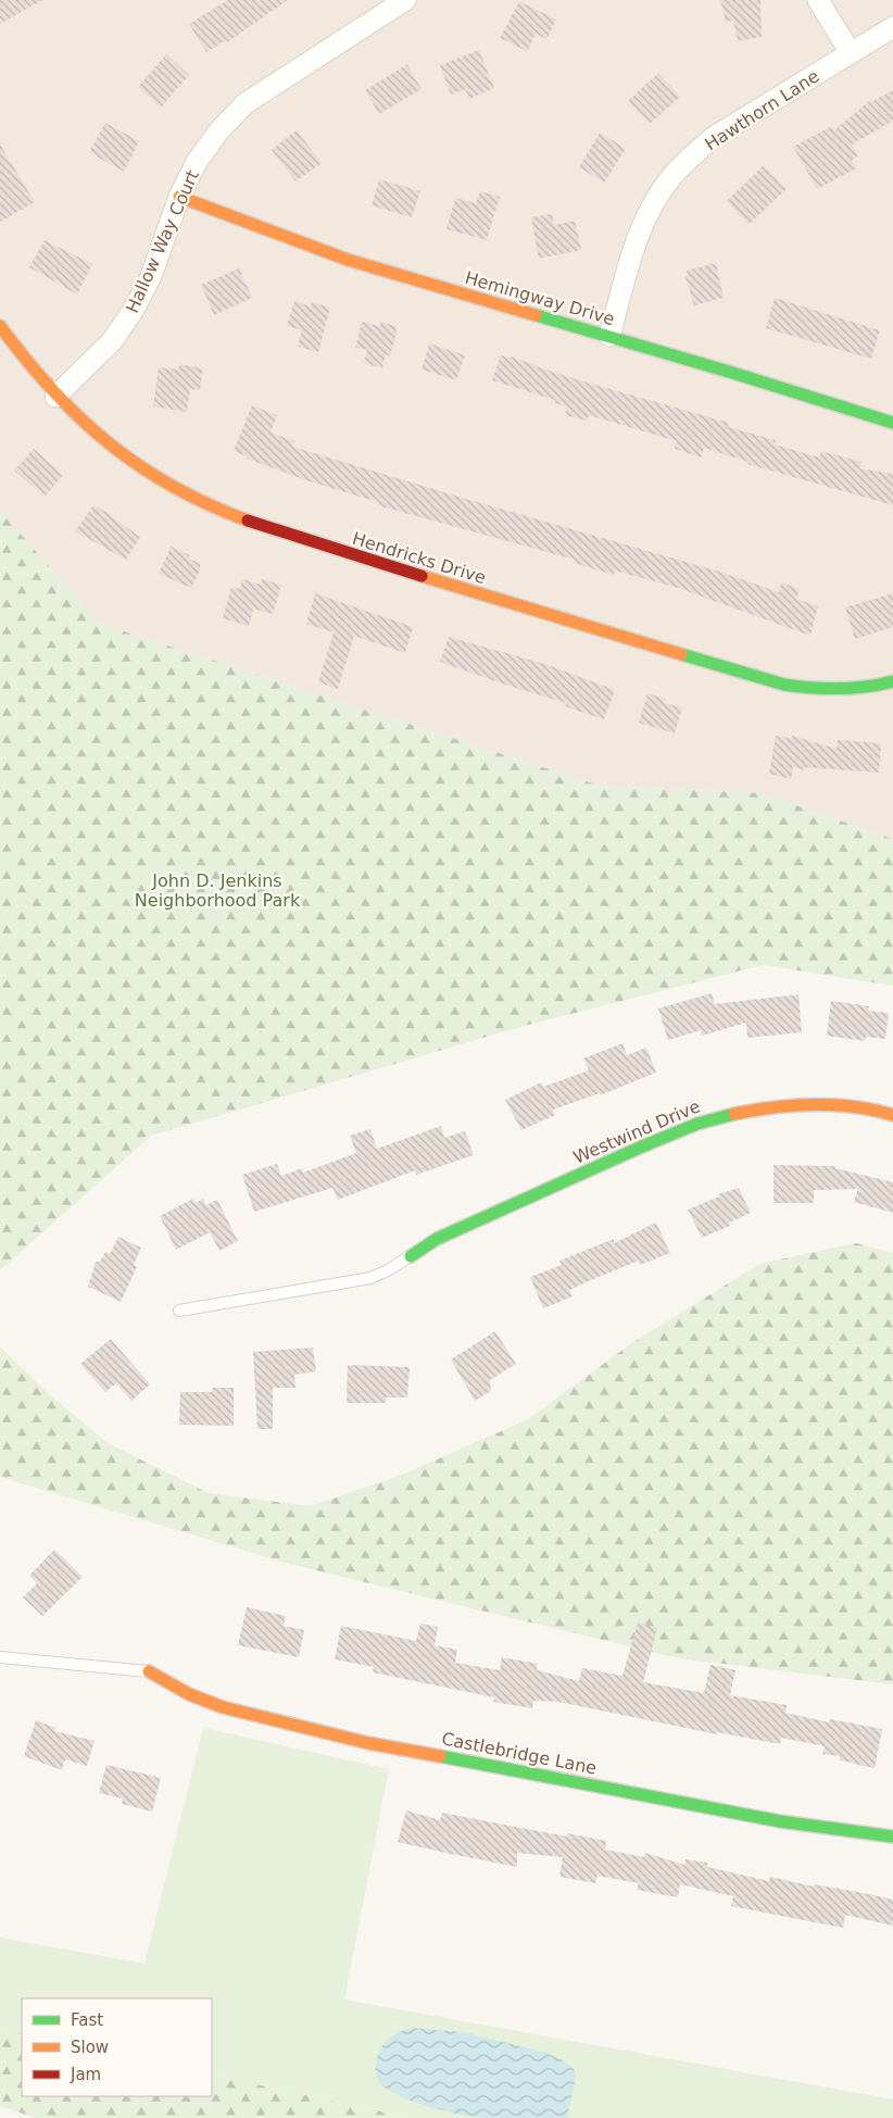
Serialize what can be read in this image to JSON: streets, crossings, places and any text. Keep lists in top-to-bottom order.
{
  "streets": {
    "street": [
      "Hawthorn Lane",
      "Hallow Way Court",
      "Hemingway Drive",
      "Hendricks Drive",
      "Westwind Drive",
      "Castlebridge Lane"
    ]
  },
  "crossings": [
    ["Hawthorn Lane", "Hemingway Drive"],
    ["Hallow Way Court", "Hemingway Drive"],
    ["Hallow Way Court", "Hendricks Drive"]
  ],
  "parks": ["John D. Jenkins Neighborhood Park"],
  "legend": ["Fast", "Slow", "Jam"]
}
